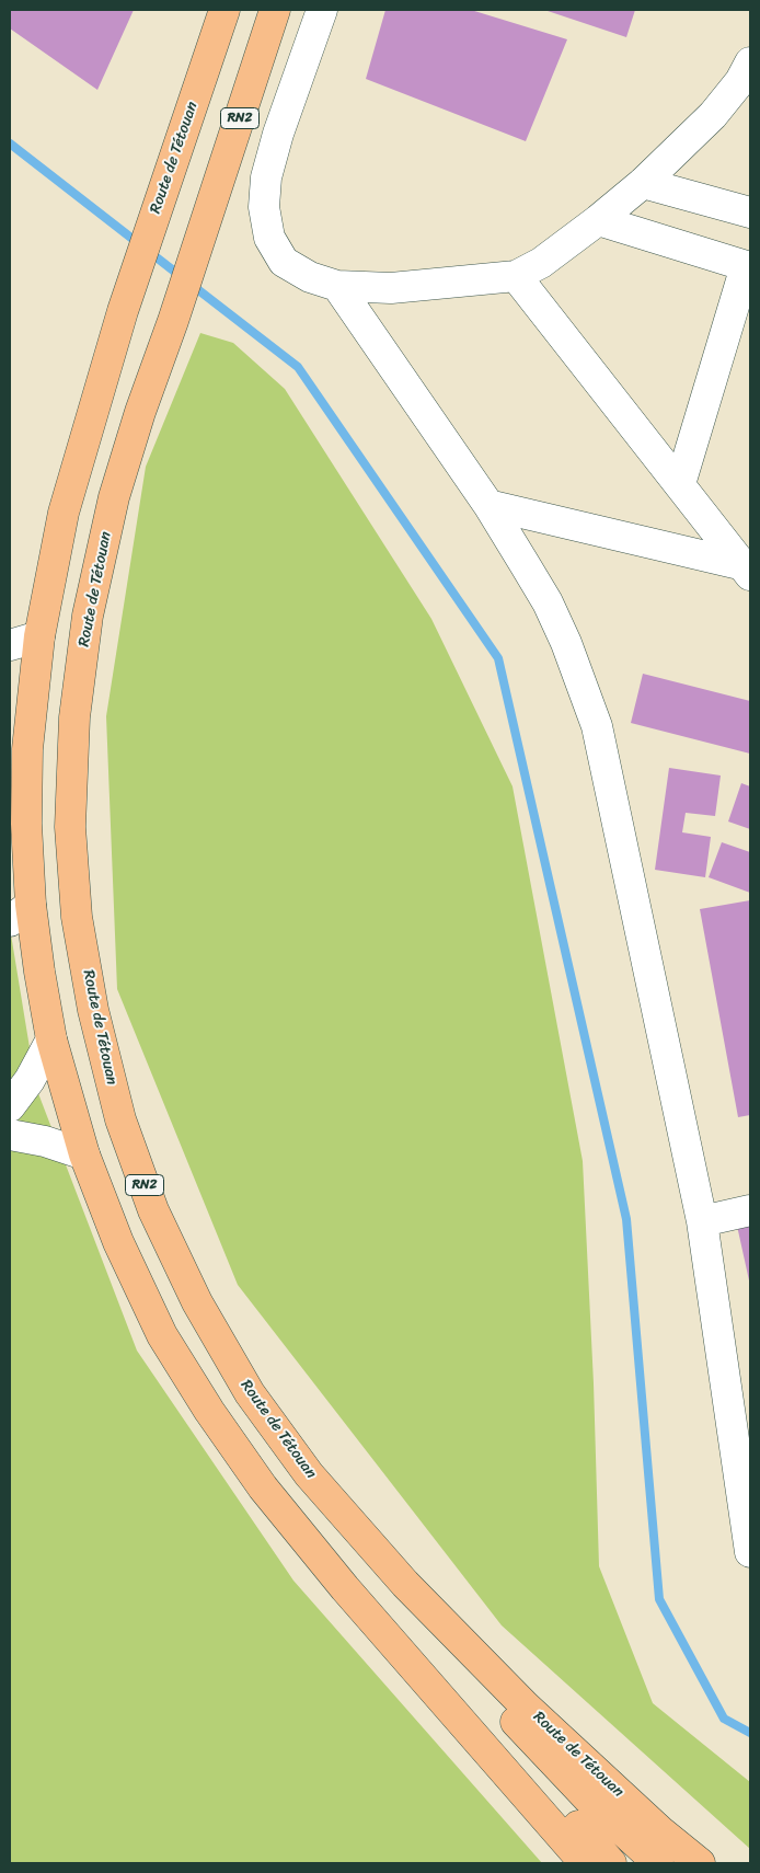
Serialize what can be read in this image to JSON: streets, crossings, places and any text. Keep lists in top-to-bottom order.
{
  "streets": {
    "highway": ["RN2", "Route de Tétouan"]
  }
}
